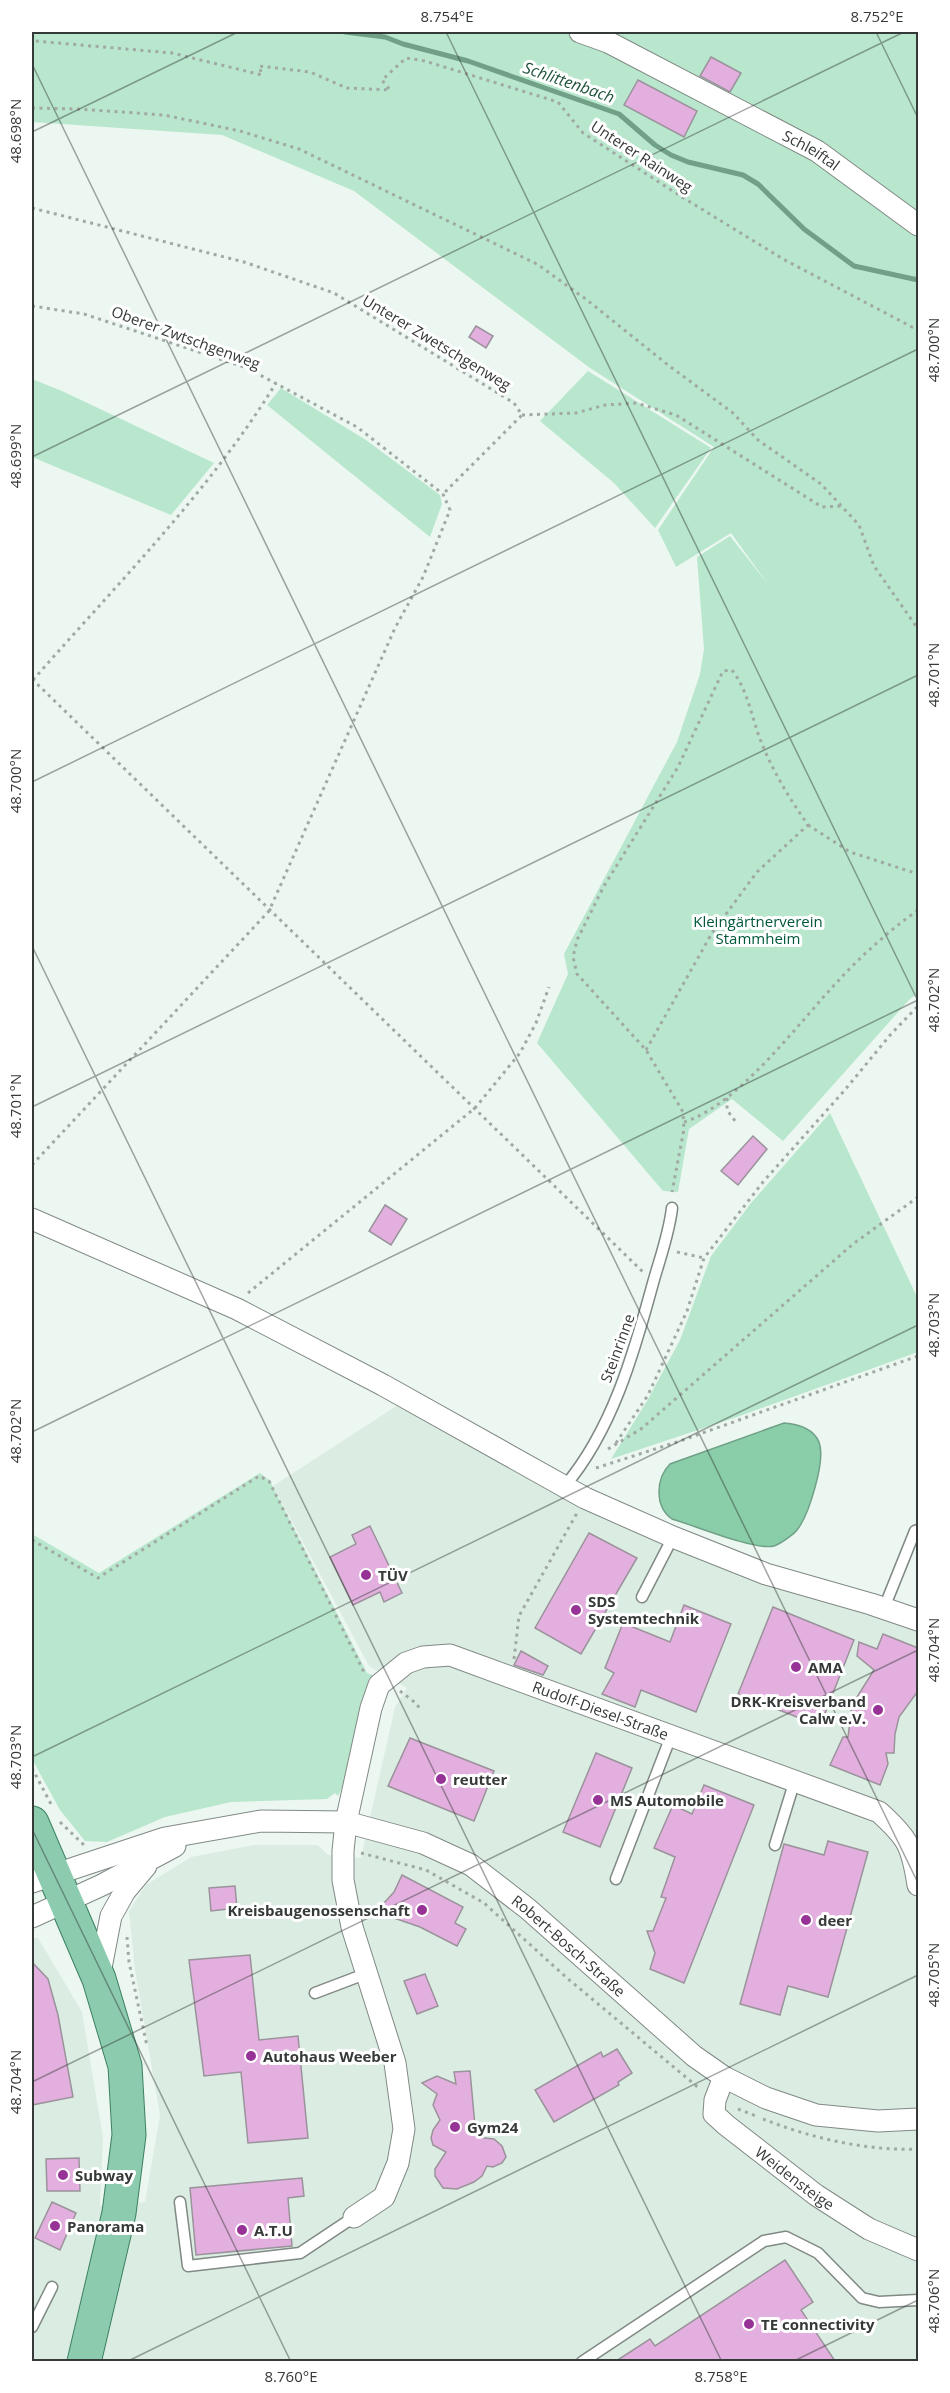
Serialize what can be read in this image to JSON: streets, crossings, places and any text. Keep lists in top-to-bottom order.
{
  "streets": {
    "street": [
      "Schleiftal",
      "Rudolf-Diesel-Straße",
      "Robert-Bosch-Straße",
      "Weidensteige"
    ],
    "lane": ["Steinrinne"],
    "path": ["Unterer Rainweg", "Oberer Zwtschgenweg", "Unterer Zwetschgenweg"]
  },
  "water": ["Schlittenbach"],
  "parks": ["Kleingärtnerverein Stammheim"],
  "places": [
    "TÜV",
    "SDS Systemtechnik",
    "AMA",
    "DRK-Kreisverband Calw e.V.",
    "reutter",
    "MS Automobile",
    "Kreisbaugenossenschaft",
    "deer",
    "Autohaus Weeber",
    "Gym24",
    "Subway",
    "Panorama",
    "A.T.U",
    "TE connectivity"
  ],
  "coordinates": [
    "8.754°E",
    "8.752°E",
    "48.698°N",
    "48.700°N",
    "48.699°N",
    "48.701°N",
    "48.702°N",
    "48.703°N",
    "48.704°N",
    "48.705°N",
    "48.706°N",
    "8.760°E",
    "8.758°E"
  ]
}
